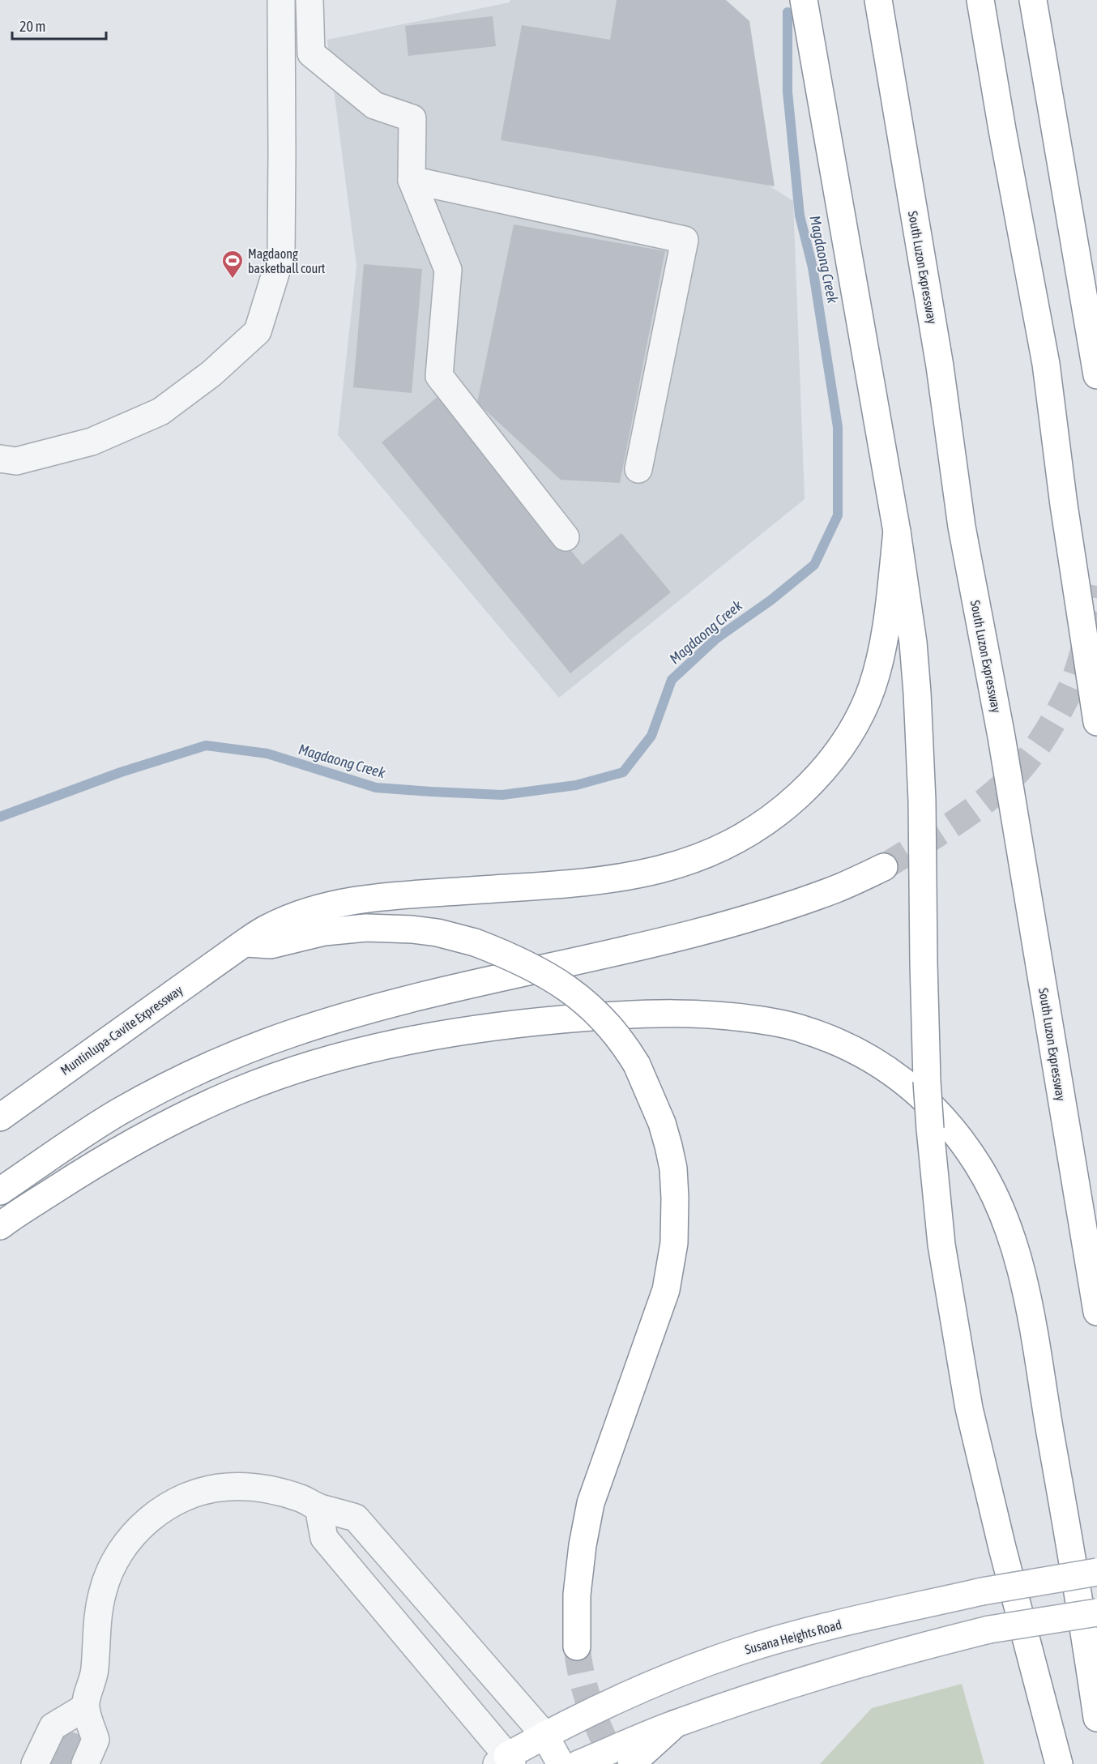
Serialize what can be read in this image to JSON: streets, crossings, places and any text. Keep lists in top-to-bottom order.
{
  "streets": {
    "main road": ["South Luzon Expressway", "Muntinlupa-Cavite Expressway", "Susana Heights Road"]
  },
  "water": ["Magdaong Creek"],
  "places": {
    "sports": ["Magdaong basketball court"]
  },
  "scale_bar": "20 m"
}
